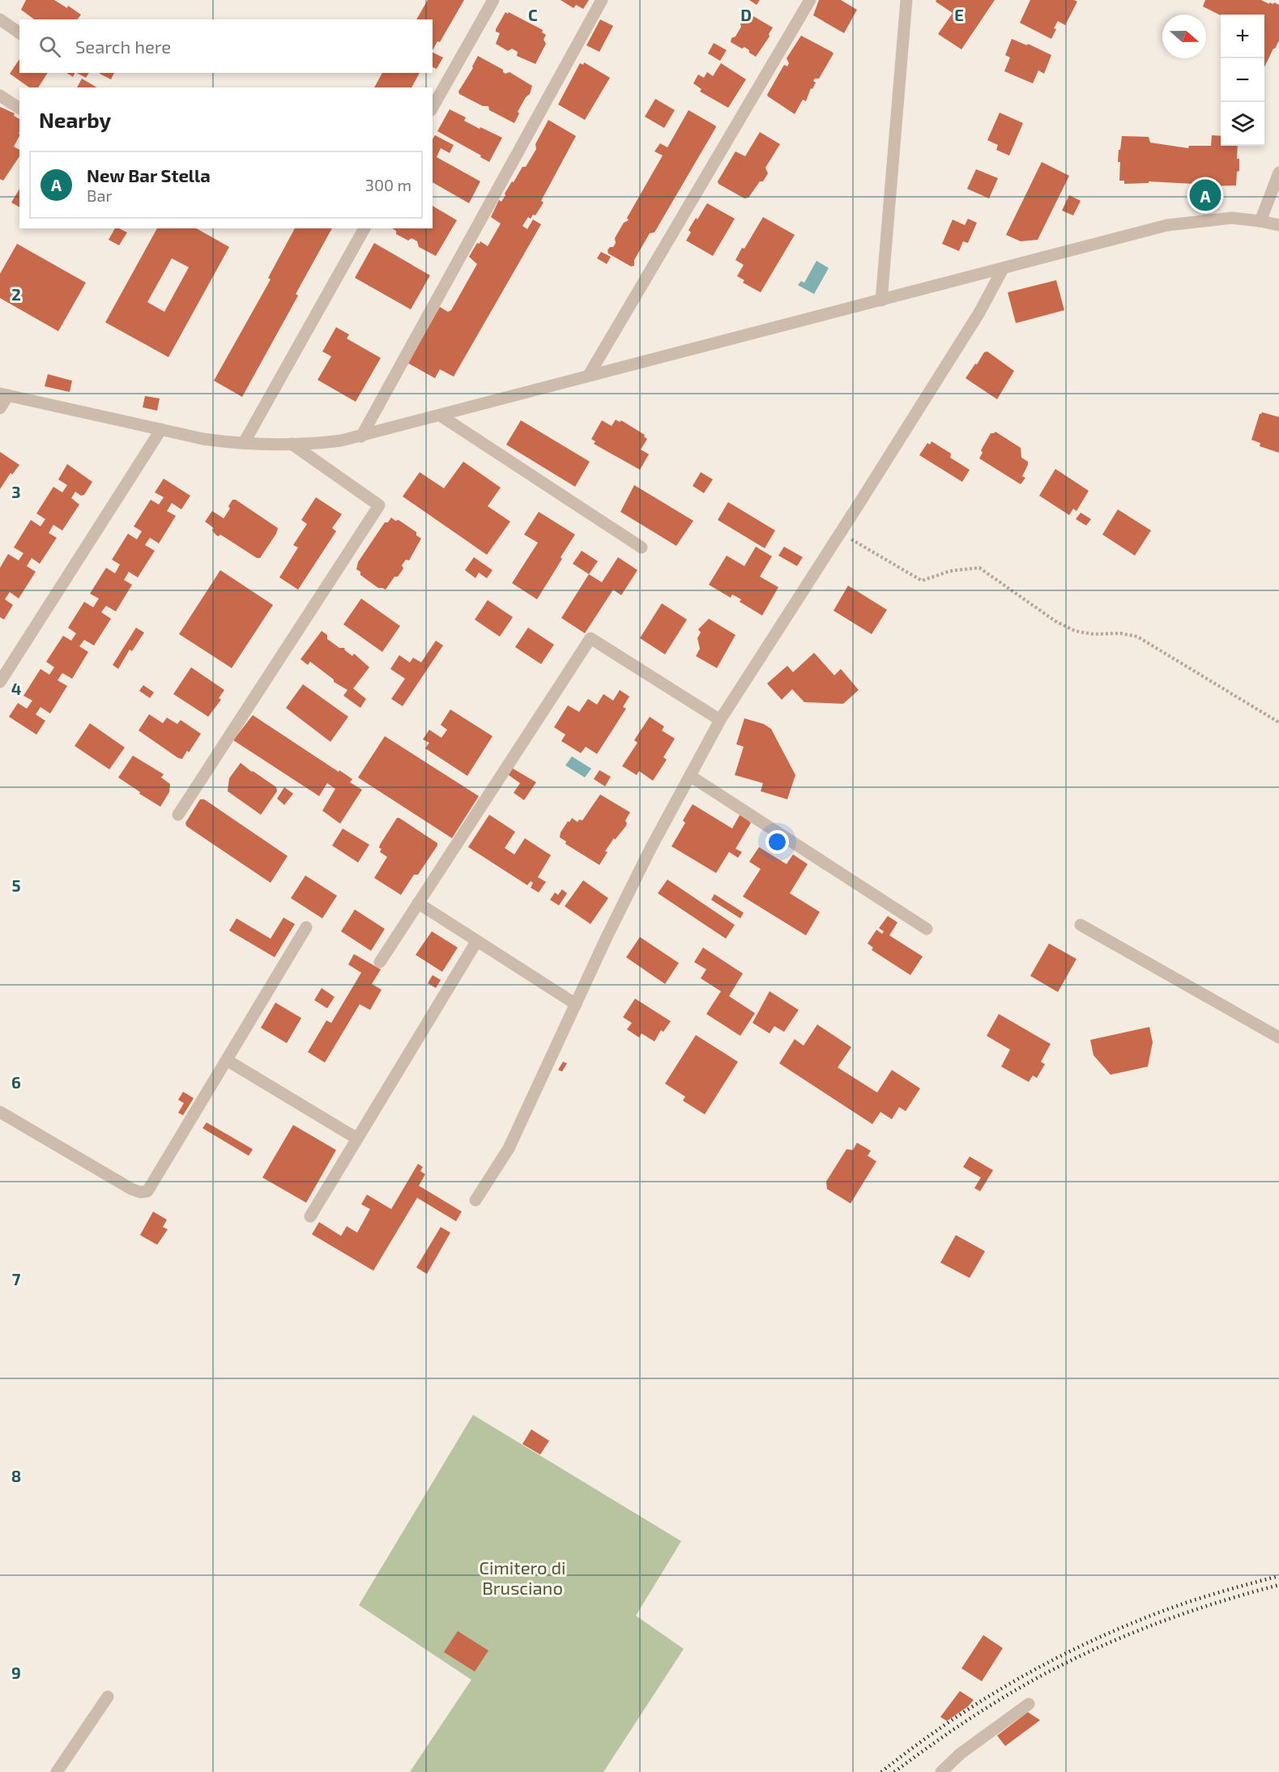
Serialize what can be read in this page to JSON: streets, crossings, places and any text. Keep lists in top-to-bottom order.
{
  "parks": ["Cimitero di Brusciano"],
  "north": "right",
  "page": {
    "map_buttons": ["+", "−"],
    "search": "Search here",
    "heading": "Nearby",
    "list": [
      {
        "mark": "A",
        "name": "New Bar Stella",
        "note": "Bar",
        "value": "300 m"
      }
    ],
    "pins": "A"
  },
  "grid": {
    "columns": ["C", "D", "E"],
    "rows": [
      "2",
      "3",
      "4",
      "5",
      "6",
      "7",
      "8",
      "9"
    ]
  }
}
